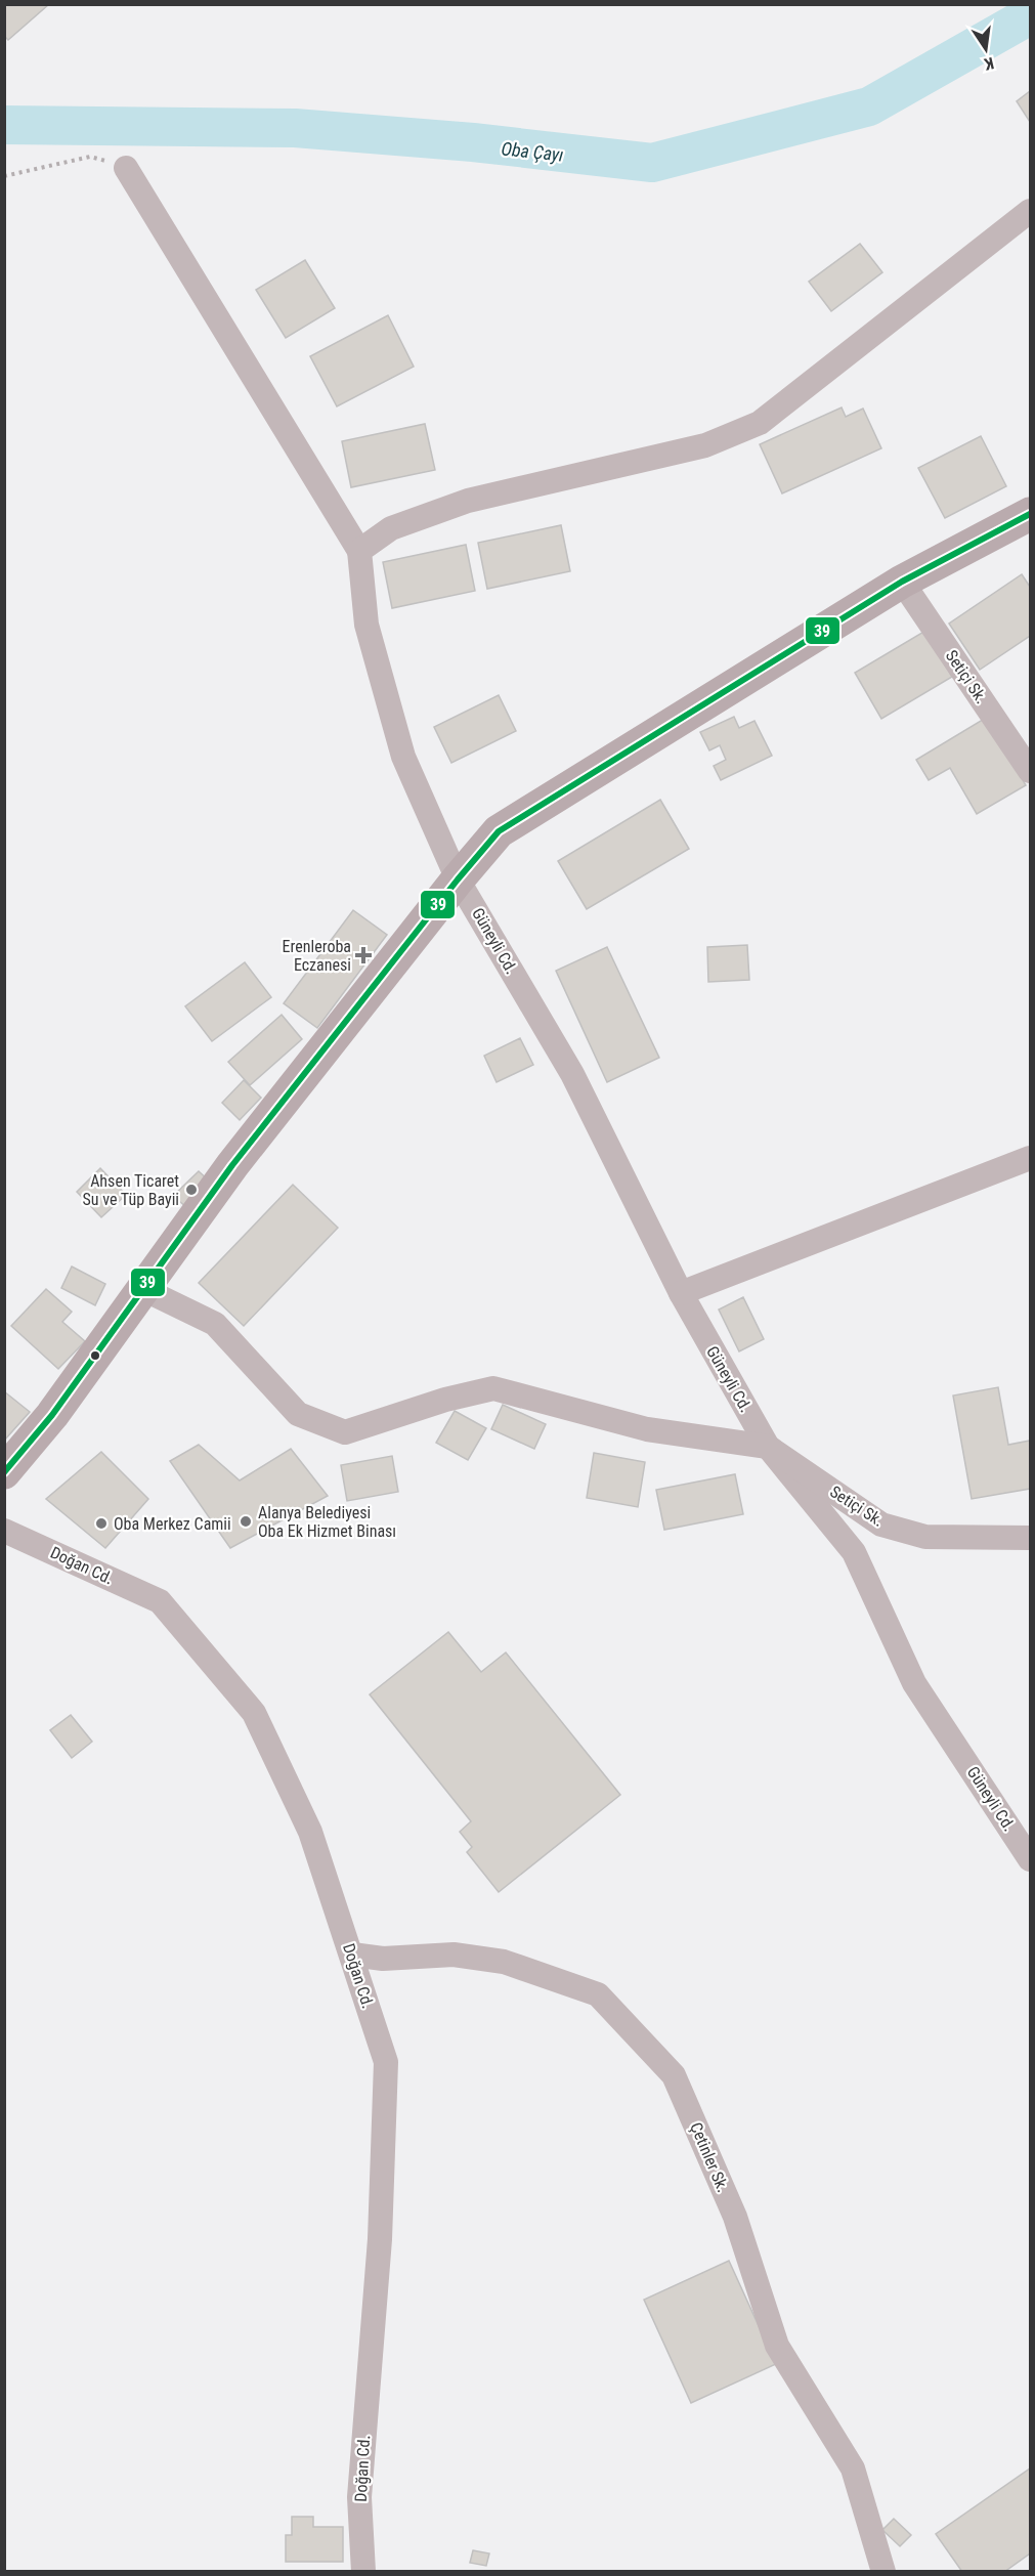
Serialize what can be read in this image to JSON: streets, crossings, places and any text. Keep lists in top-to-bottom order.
{
  "streets": {
    "street": [
      "Setiçi Sk.",
      "Güneyli Cd.",
      "Doğan Cd.",
      "Çetinler Sk."
    ]
  },
  "crossings": [
    ["Setiçi Sk.", "Güneyli Cd."],
    ["Doğan Cd.", "Çetinler Sk."]
  ],
  "water": ["Oba Çayı"],
  "places": {
    "health": ["Erenleroba Eczanesi"],
    "other": ["Ahsen Ticaret Su ve Tüp Bayii", "Alanya Belediyesi Oba Ek Hizmet Binası", "Oba Merkez Camii"]
  },
  "lines": ["transit line 39"],
  "north": "bottom"
}
